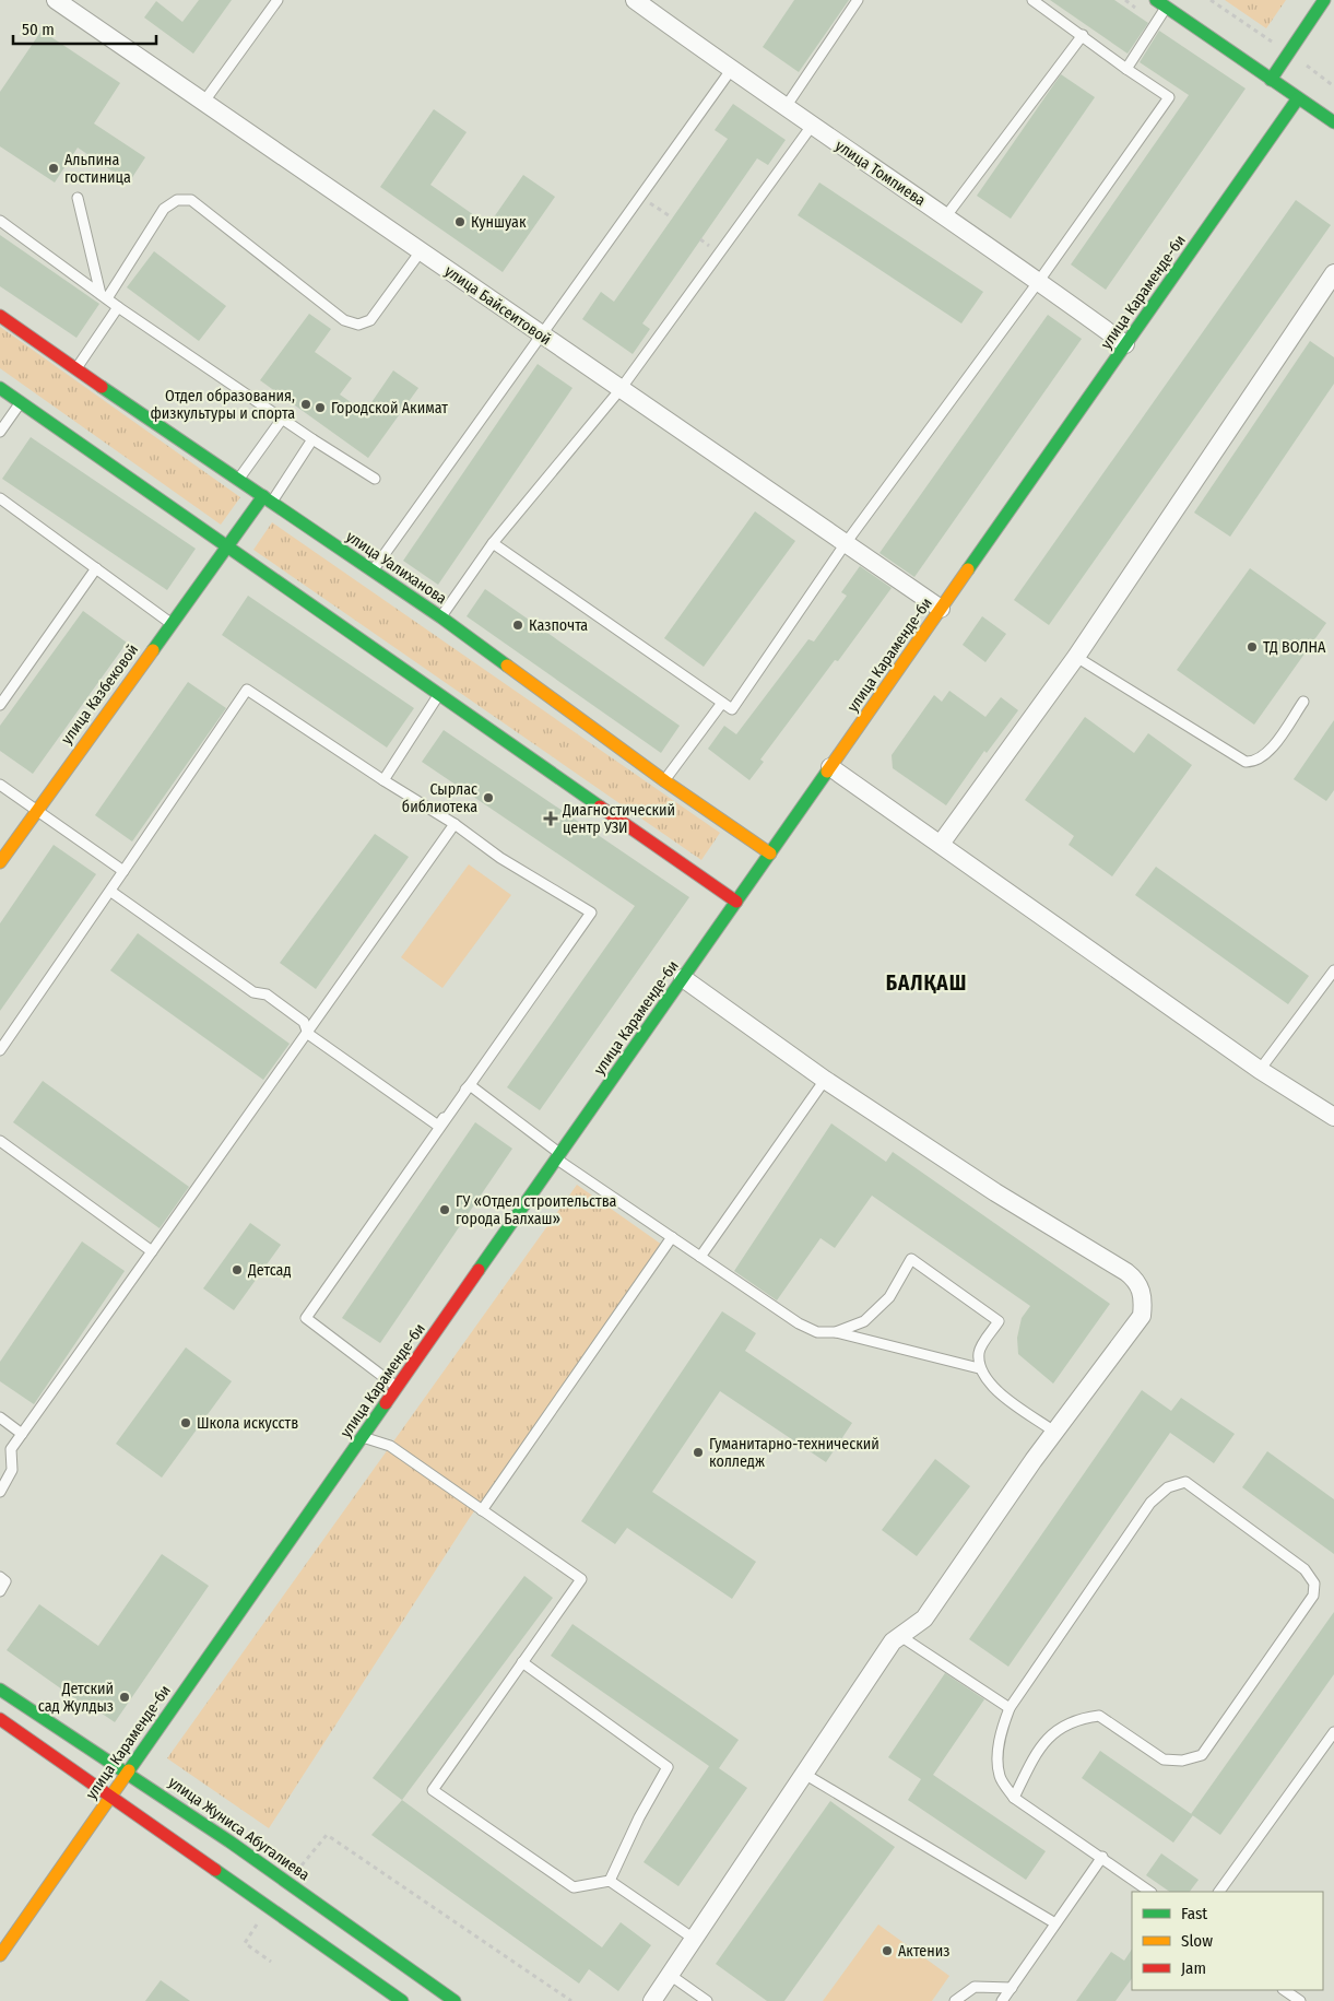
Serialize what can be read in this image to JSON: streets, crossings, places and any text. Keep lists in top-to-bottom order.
{
  "streets": {
    "main road": [
      "улица Караменде-би",
      "улица Уалиханова",
      "улица Казбековой",
      "улица Жуниса Абугалиева"
    ],
    "street": ["улица Томпиева", "улица Байсеитовой"]
  },
  "crossings": [
    ["улица Томпиева", "улица Караменде-би"],
    ["улица Караменде-би", "улица Байсеитовой"],
    ["улица Караменде-би", "улица Уалиханова"],
    ["улица Караменде-би", "улица Жуниса Абугалиева"],
    ["улица Уалиханова", "улица Казбековой"]
  ],
  "districts": ["БАЛҚАШ"],
  "places": {
    "other": [
      "Альпина гостиница",
      "Куншуак",
      "Отдел образования, физкультуры и спорта",
      "Городской Акимат",
      "Казпочта",
      "ТД ВОЛНА",
      "Сырлас библиотека",
      "ГУ «Отдел строительства города Балхаш»",
      "Детсад",
      "Школа искусств",
      "Гуманитарно-технический колледж",
      "Детский сад Жулдыз",
      "Актениз"
    ],
    "health": ["Диагностический центр УЗИ"]
  },
  "legend": ["Fast", "Slow", "Jam"],
  "scale_bar": "50 m"
}
